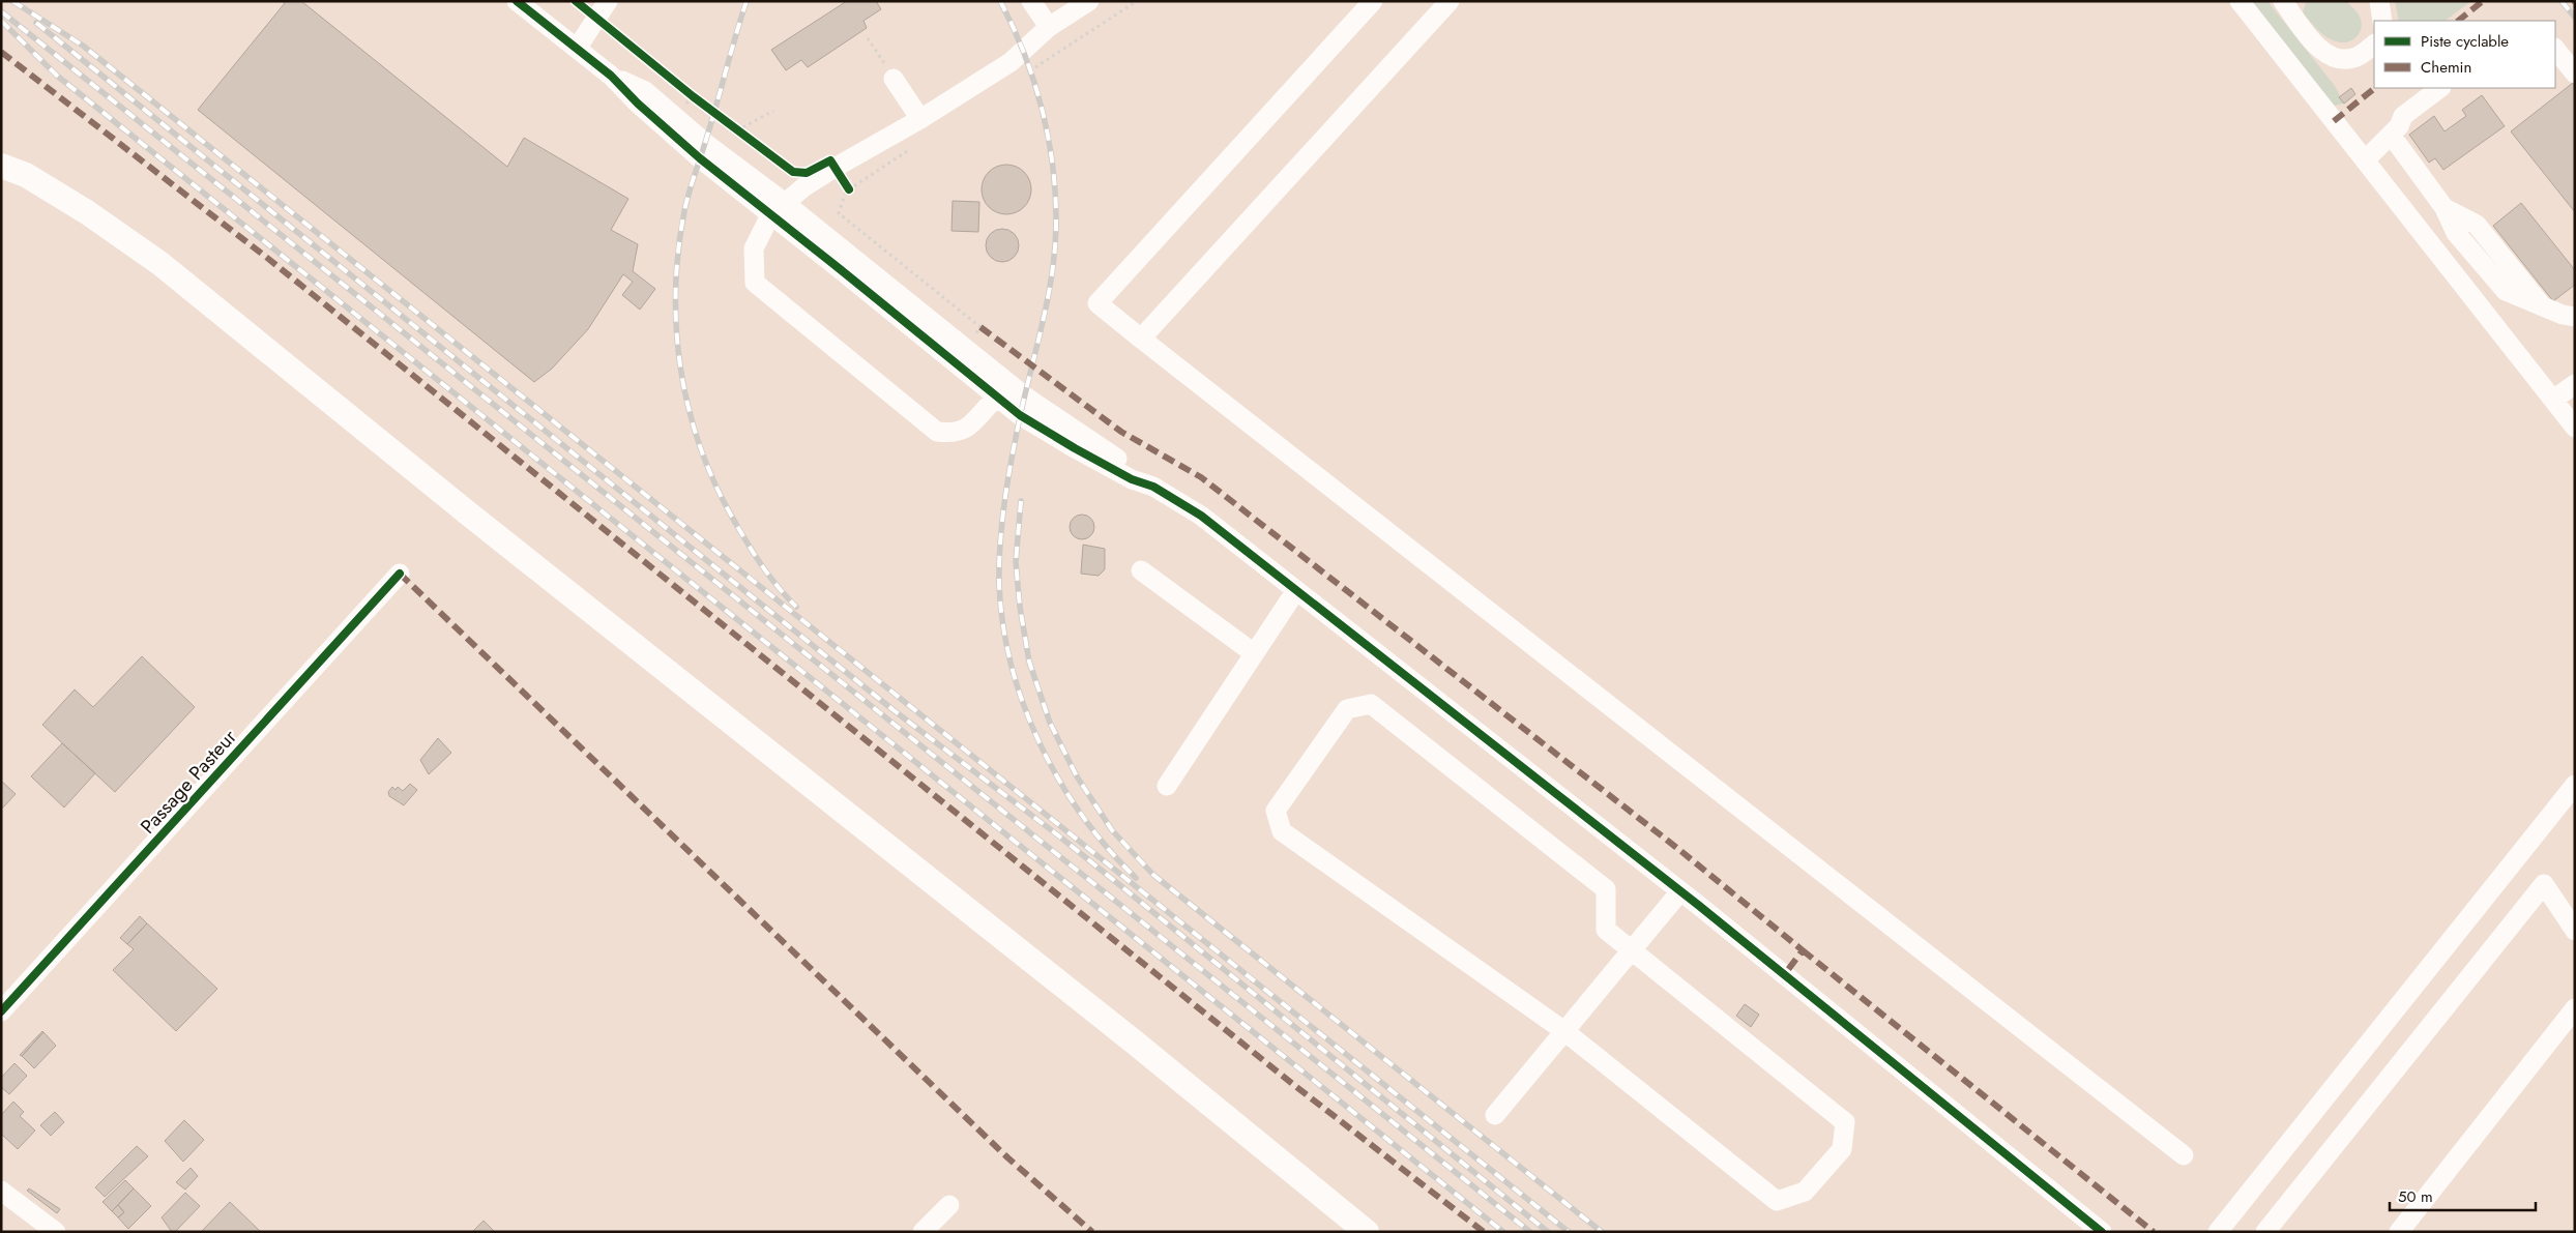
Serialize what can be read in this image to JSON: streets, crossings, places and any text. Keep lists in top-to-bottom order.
{
  "streets": {
    "street": ["Passage Pasteur"]
  },
  "legend": ["Piste cyclable", "Chemin"],
  "scale_bar": "50 m"
}
